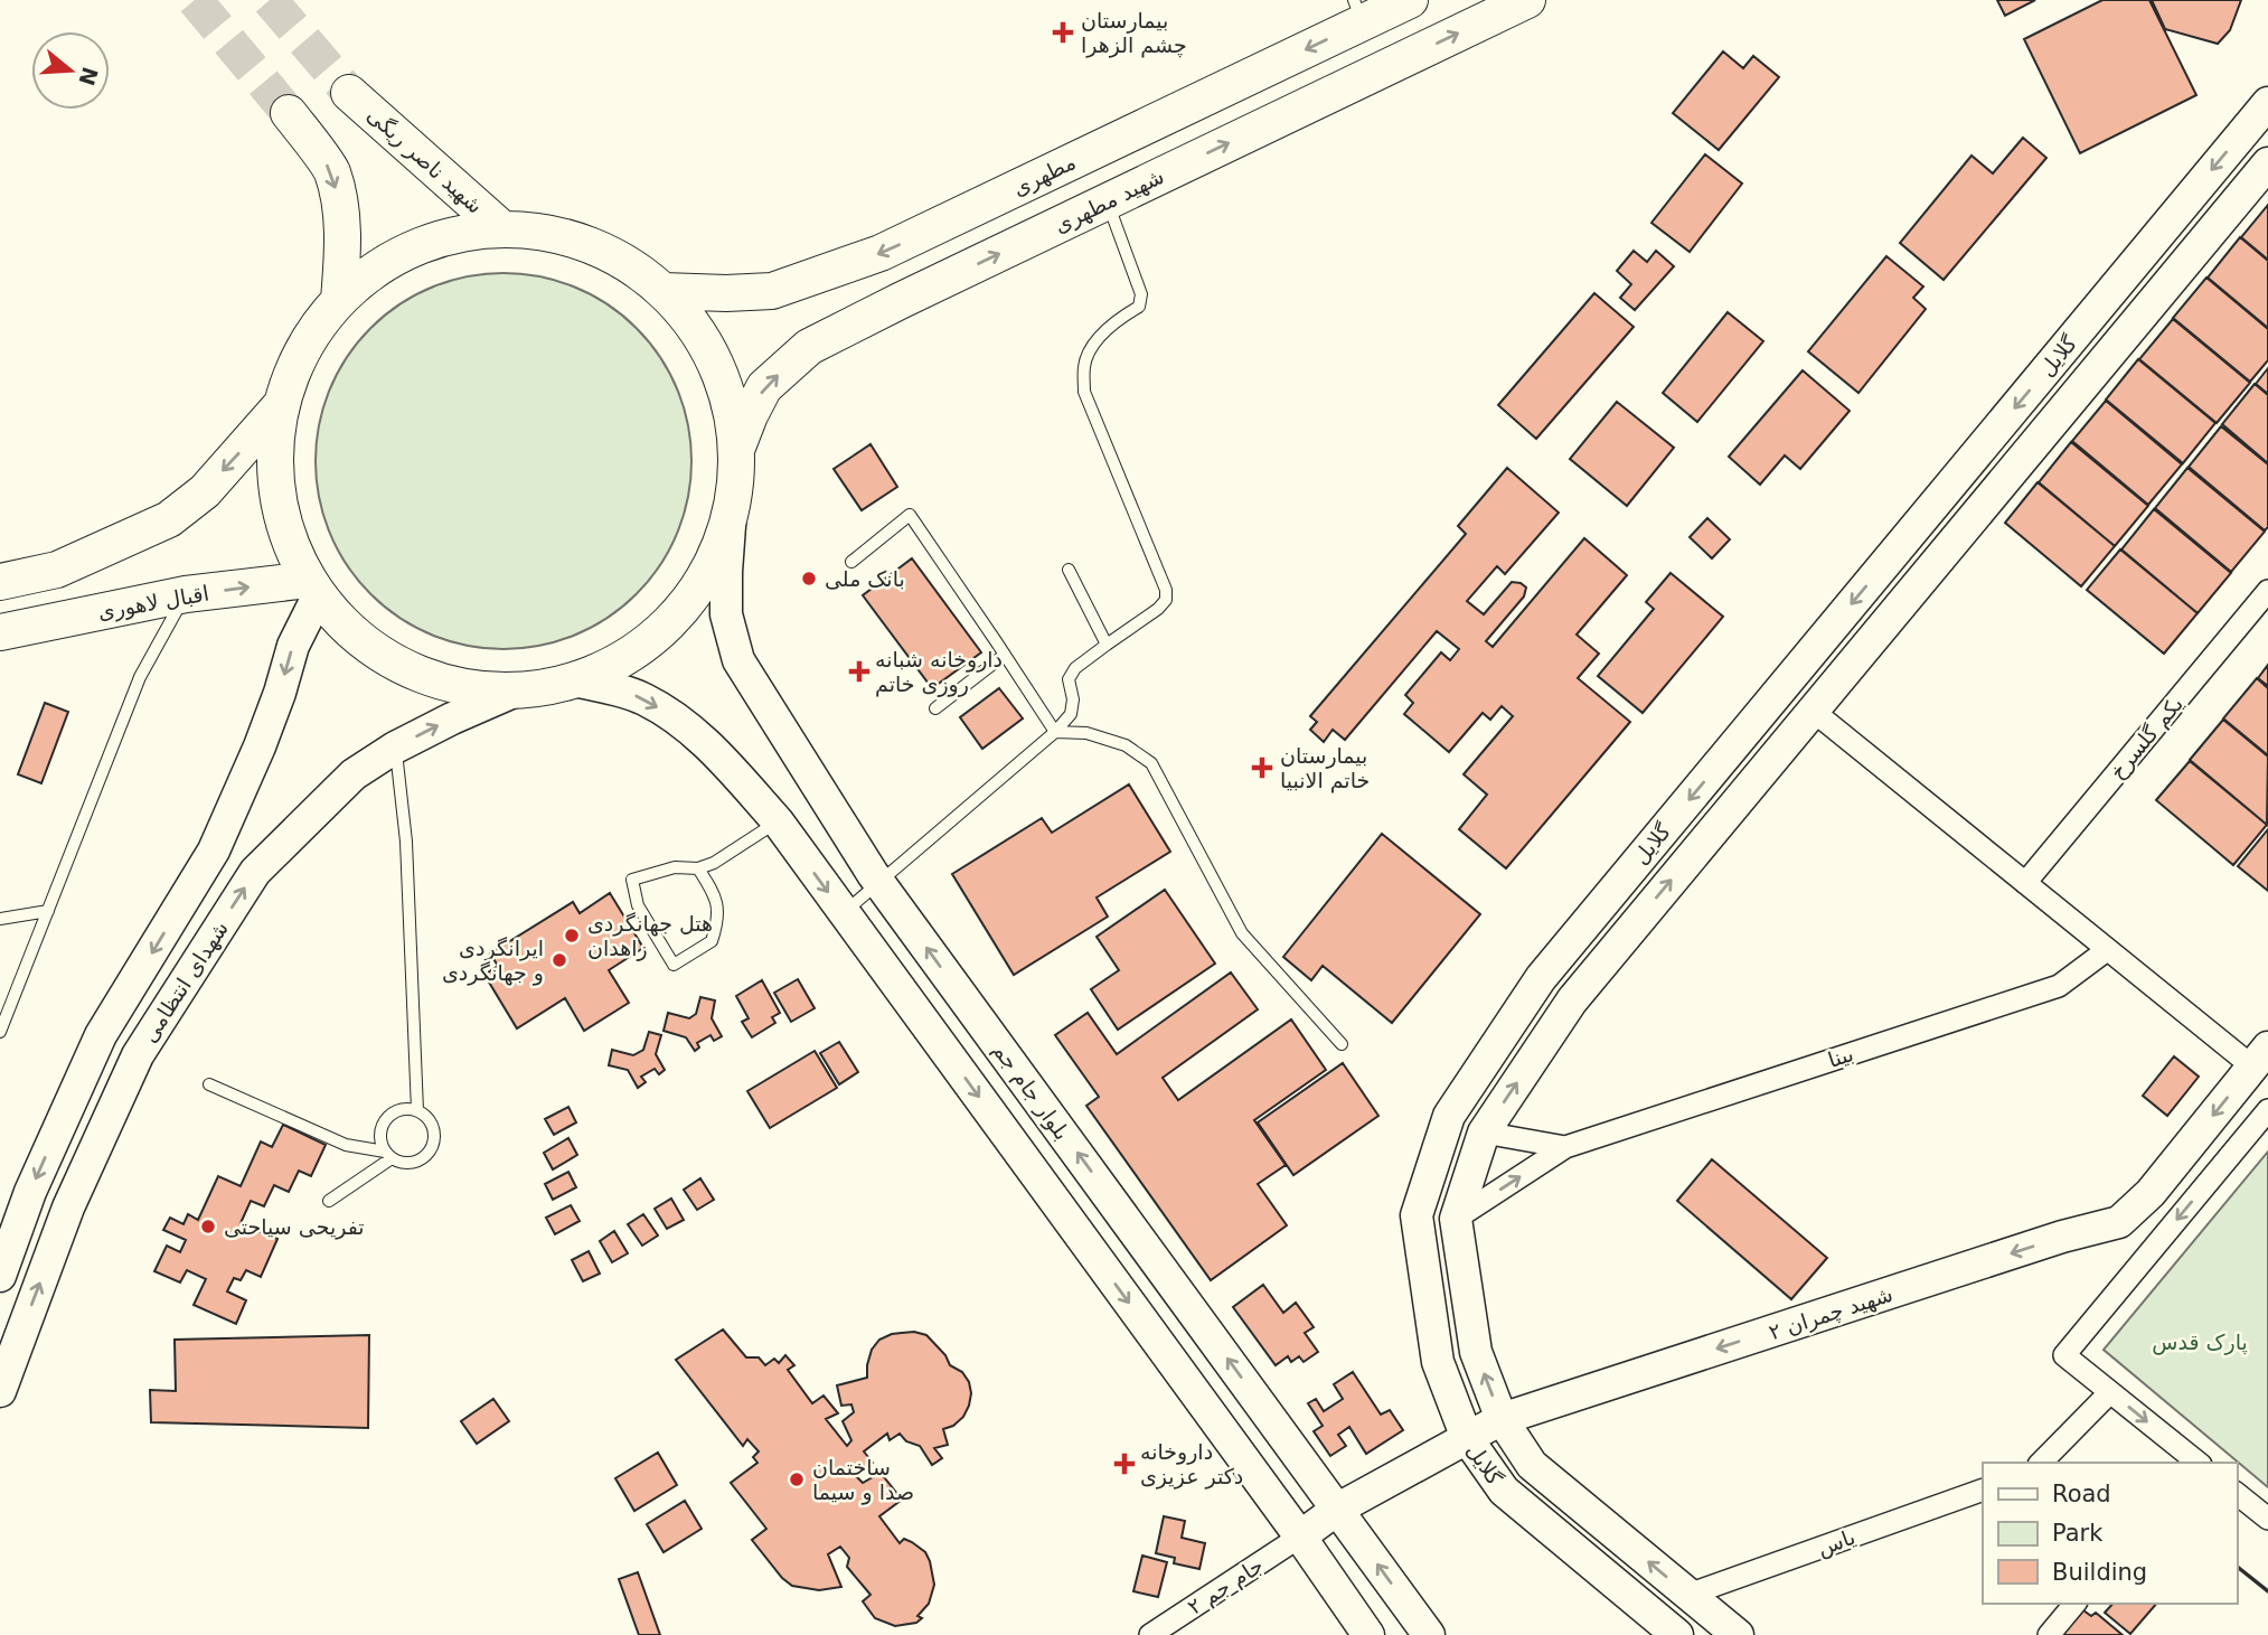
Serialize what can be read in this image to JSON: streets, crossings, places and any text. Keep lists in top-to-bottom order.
{
  "streets": {
    "main road": [
      "شهید ناصر ریگی",
      "مطهری",
      "شهید مطهری",
      "اقبال لاهوری"
    ],
    "street": [
      "گلایل",
      "یکم گلسرخ",
      "شهدای انتظامی",
      "بینا",
      "بلوار جام جم",
      "شهید چمران ۲",
      "یاس",
      "جام جم ۲"
    ]
  },
  "crossings": [
    ["گلایل", "شهید چمران ۲"],
    ["گلایل", "یاس"],
    ["اقبال لاهوری", "شهدای انتظامی"],
    ["بلوار جام جم", "شهید چمران ۲"],
    ["شهید چمران ۲", "جام جم ۲"]
  ],
  "one_way": [
    "مطهری",
    "شهید مطهری",
    "اقبال لاهوری",
    "شهید چمران ۲"
  ],
  "parks": ["پارک قدس"],
  "places": {
    "health": [
      "بیمارستان چشم الزهرا",
      "داروخانه شبانه روزی خاتم",
      "بیمارستان خاتم الانبیا",
      "داروخانه دکتر عزیزی"
    ],
    "other": [
      "بانک ملی",
      "هتل جهانگردی زاهدان",
      "ایرانگردی و جهانگردی",
      "تفریحی سیاحتی",
      "ساختمان صدا و سیما"
    ]
  },
  "legend": ["Road", "Park", "Building"],
  "north": "right"
}
